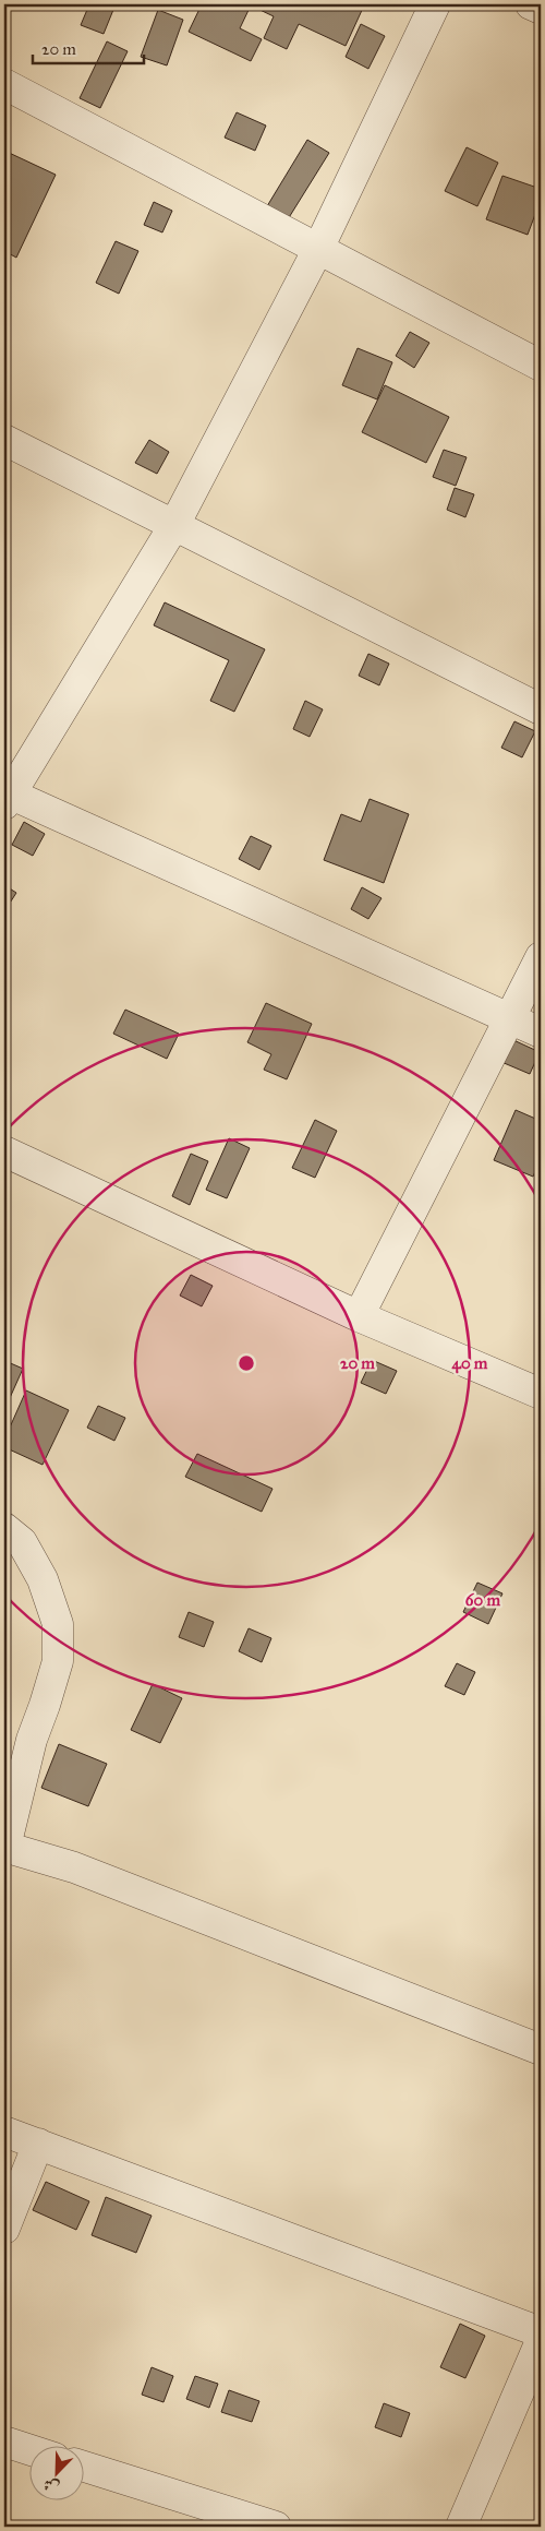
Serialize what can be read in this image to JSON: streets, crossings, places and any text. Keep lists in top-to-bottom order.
{
  "scale_bar": "20 m",
  "north": "bottom left",
  "rings": ["20 m", "40 m", "60 m"]
}
